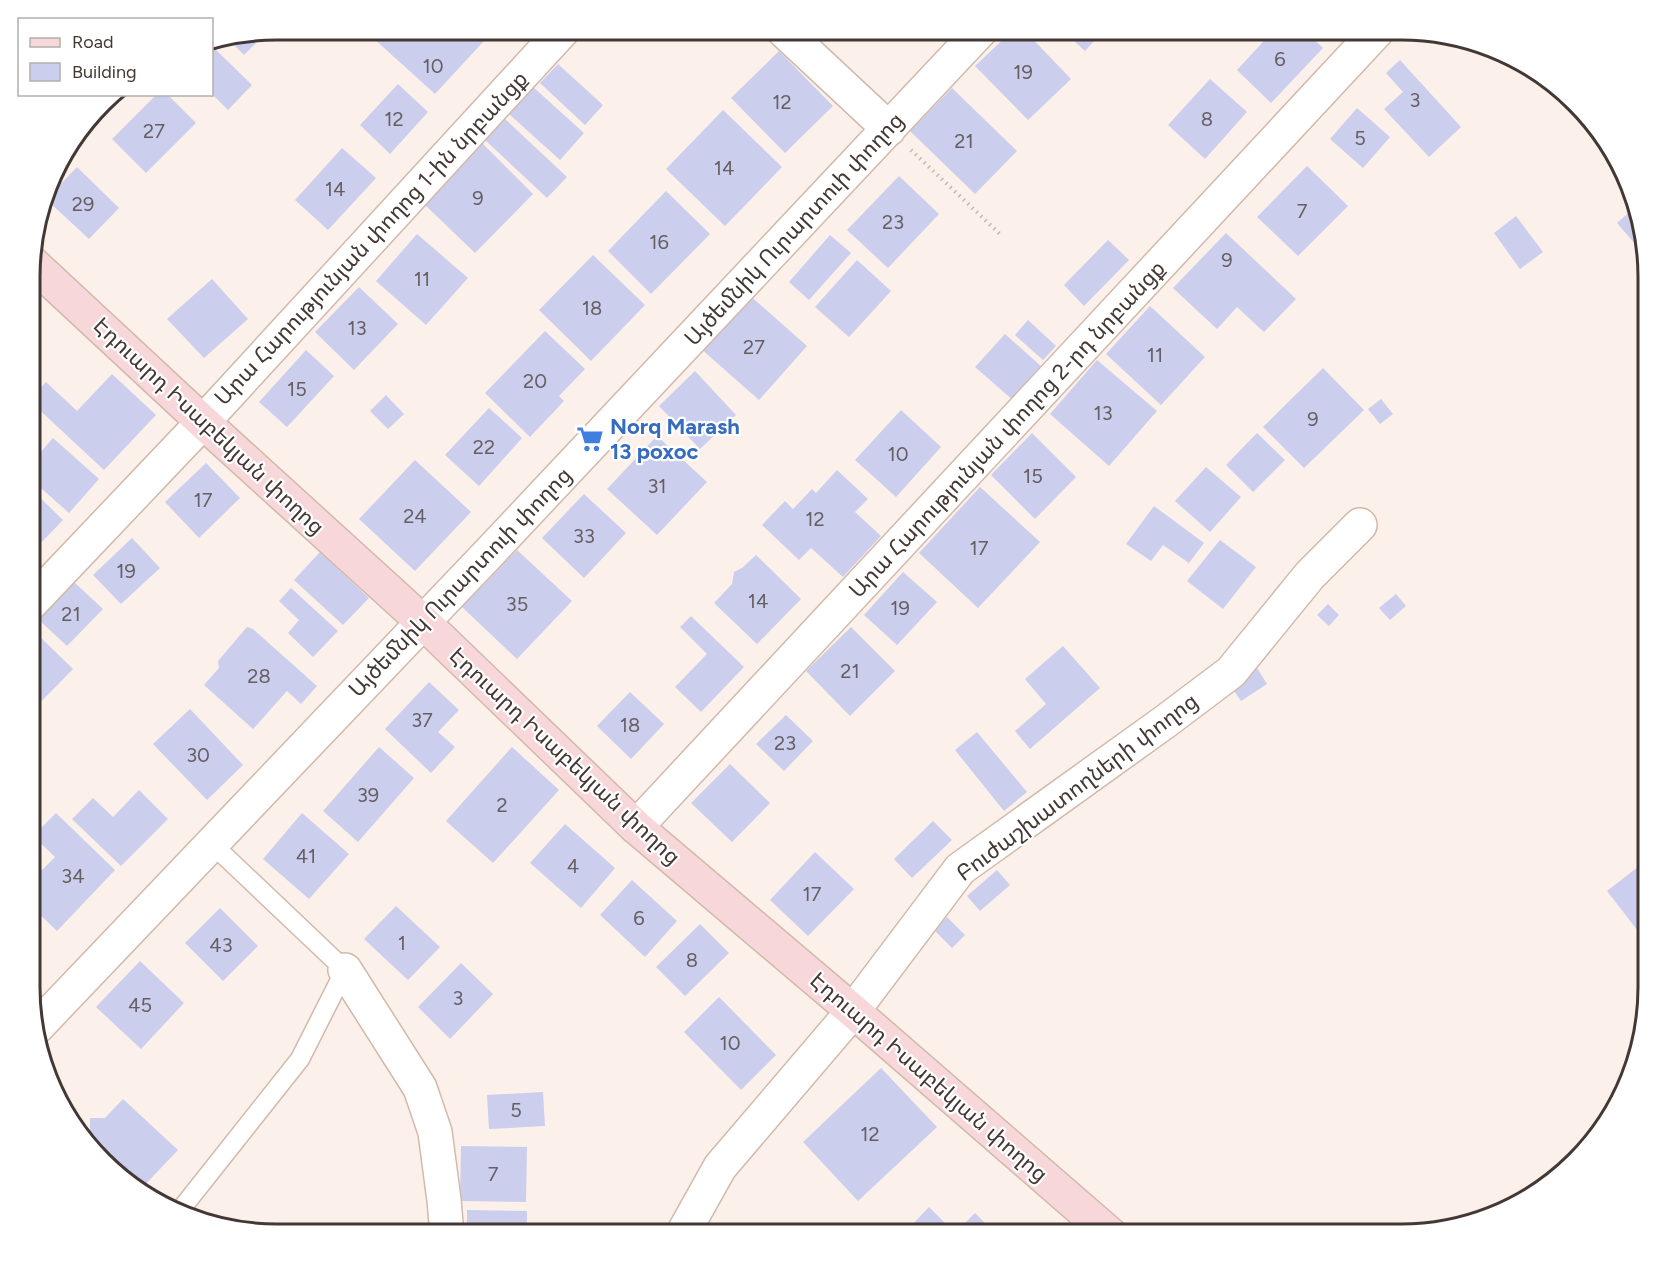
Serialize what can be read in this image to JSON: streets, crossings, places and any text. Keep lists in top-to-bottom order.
{
  "streets": {
    "main road": ["Էդուարդ Իսաբեկյան փողոց"],
    "street": [
      "Այծեմնիկ Ուրարտուի փողոց",
      "Արա Հարությունյան փողոց 1-ին նրբանցք",
      "Արա Հարությունյան փողոց 2-րդ նրբանցք",
      "Բուժաշխատողների փողոց"
    ]
  },
  "crossings": [
    ["Այծեմնիկ Ուրարտուի փողոց", "Էդուարդ Իսաբեկյան փողոց"],
    ["Արա Հարությունյան փողոց 1-ին նրբանցք", "Էդուարդ Իսաբեկյան փողոց"],
    ["Էդուարդ Իսաբեկյան փողոց", "Արա Հարությունյան փողոց 2-րդ նրբանցք"],
    ["Էդուարդ Իսաբեկյան փողոց", "Բուժաշխատողների փողոց"]
  ],
  "places": {
    "supermarket": ["Norq Marash 13 poxoc"]
  },
  "house_numbers": [
    "6",
    "10",
    "19",
    "3",
    "12",
    "12",
    "8",
    "27",
    "5",
    "21",
    "14",
    "14",
    "9",
    "29",
    "7",
    "23",
    "16",
    "9",
    "11",
    "18",
    "13",
    "27",
    "11",
    "20",
    "15",
    "13",
    "9",
    "22",
    "10",
    "15",
    "31",
    "17",
    "24",
    "12",
    "33",
    "17",
    "19",
    "14",
    "35",
    "19",
    "21",
    "21",
    "28",
    "37",
    "18",
    "23",
    "30",
    "39",
    "2",
    "41",
    "4",
    "34",
    "17",
    "6",
    "1",
    "43",
    "8",
    "3",
    "45",
    "10",
    "5",
    "12",
    "7"
  ],
  "legend": ["Road", "Building"]
}
